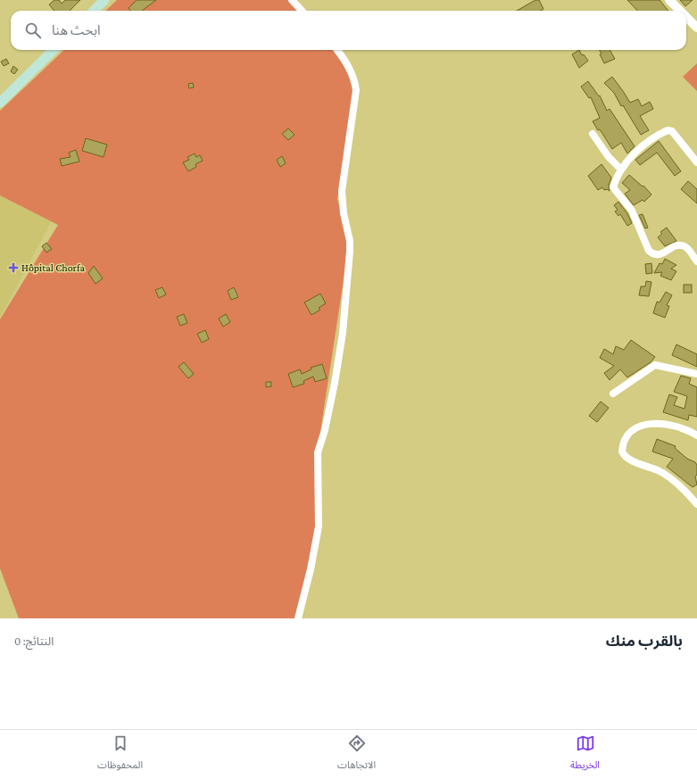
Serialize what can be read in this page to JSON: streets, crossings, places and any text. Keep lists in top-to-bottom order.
{
  "places": {
    "health": ["Hôpital Chorfa"]
  },
  "page": {
    "search": "ابحث هنا",
    "heading": ["بالقرب منك", "النتائج: 0"],
    "nav": ["الخريطة", "الاتجاهات", "المحفوظات"]
  }
}
